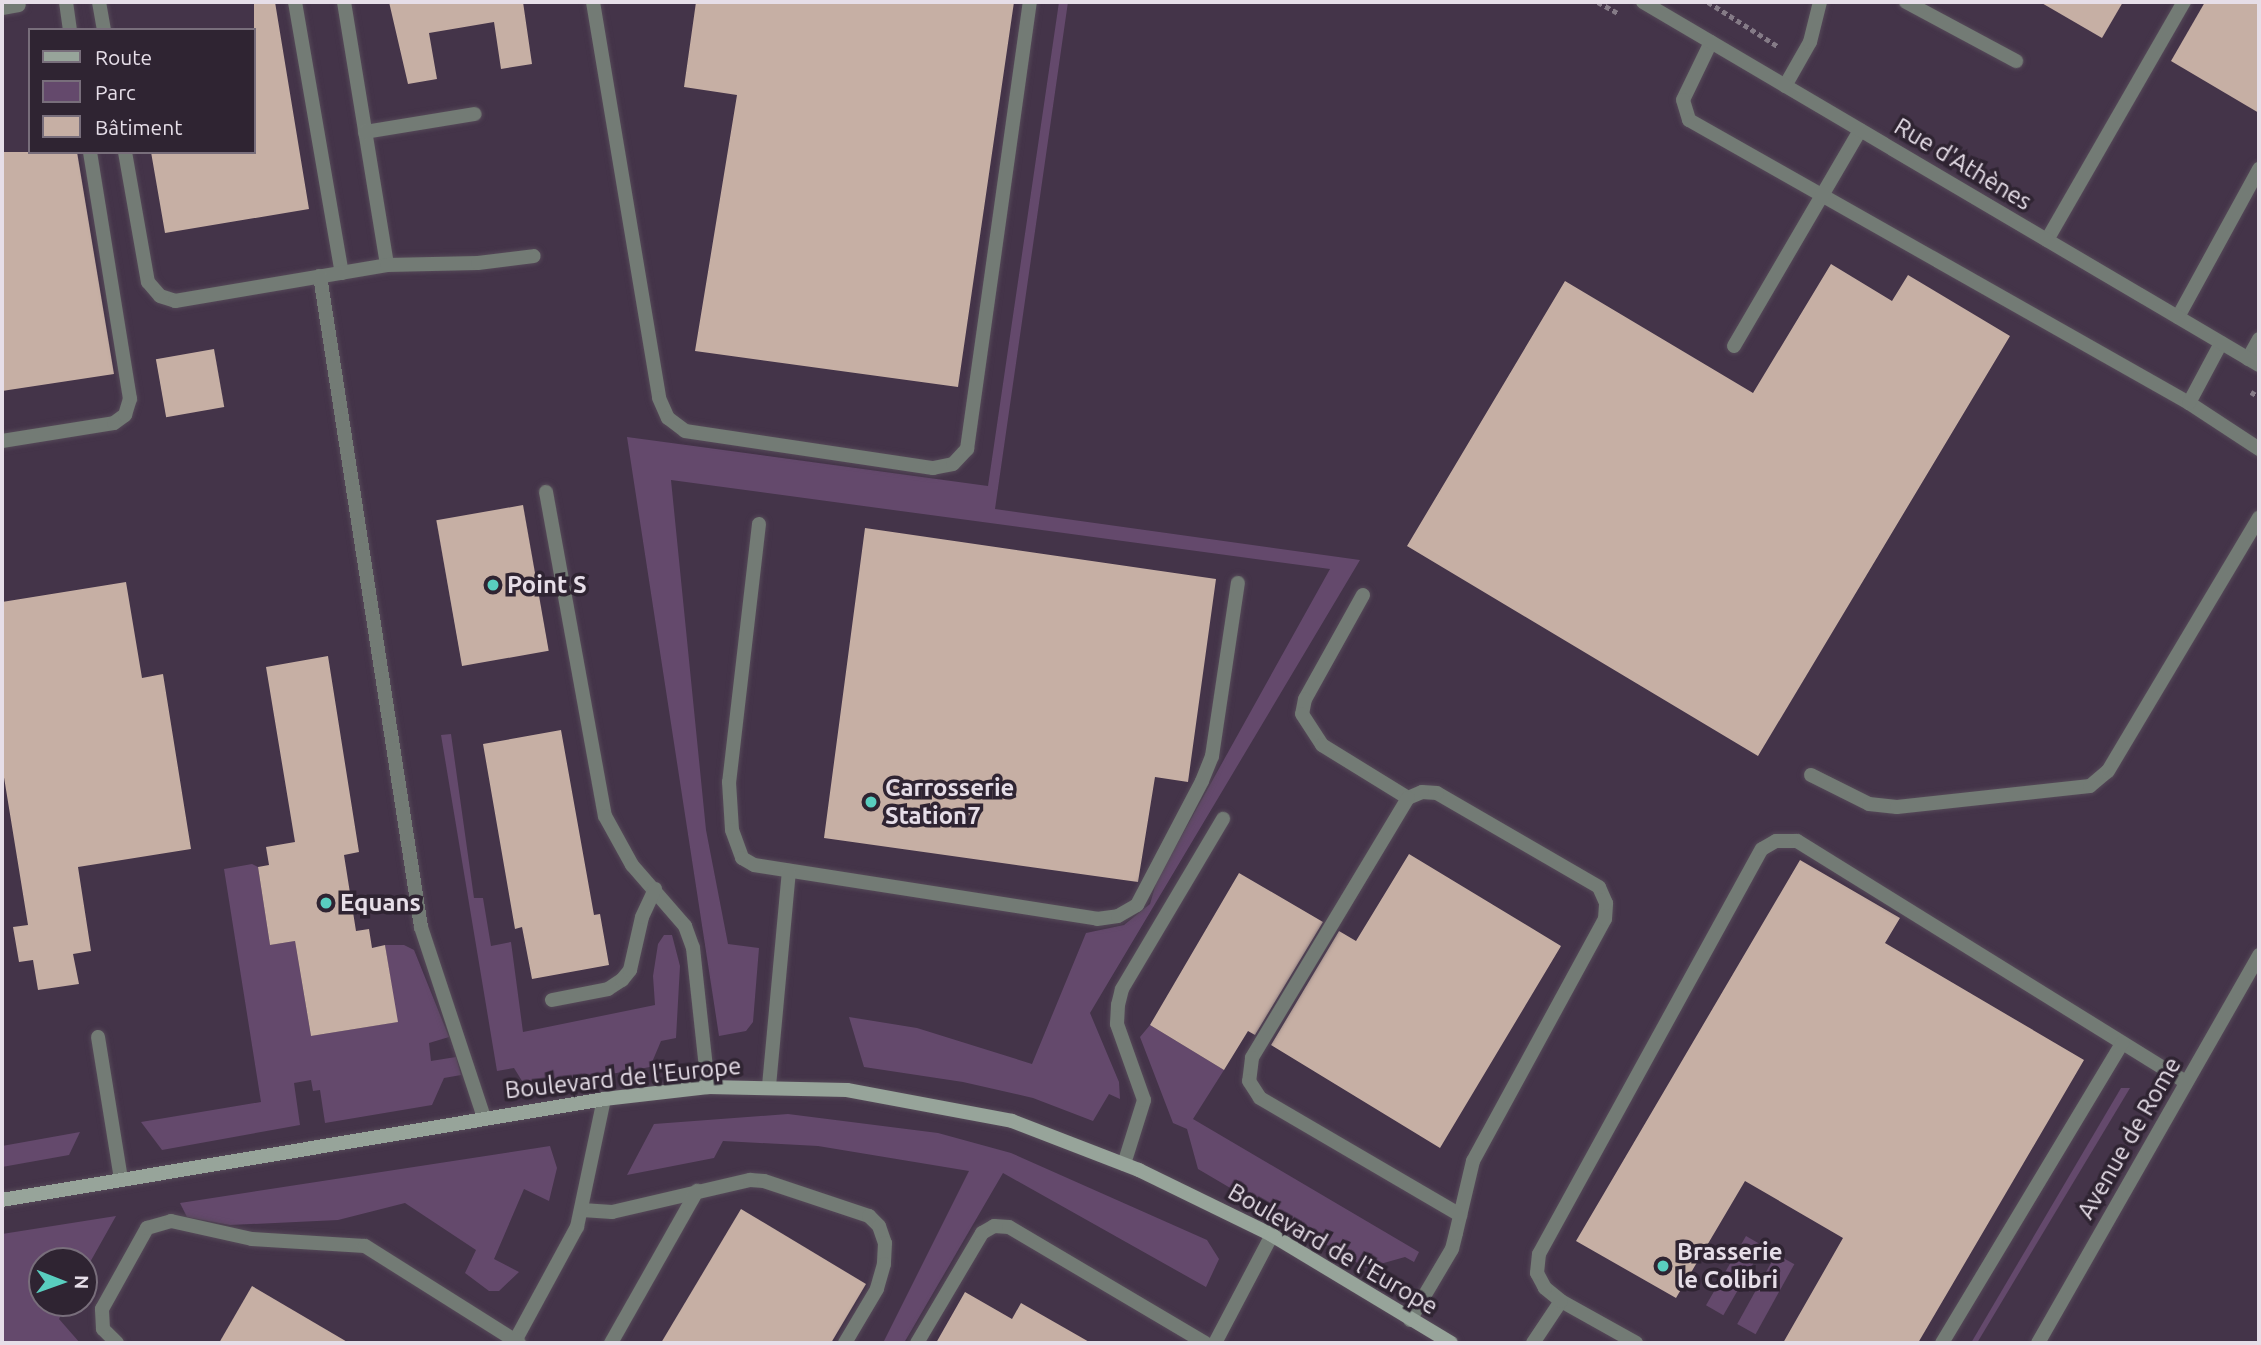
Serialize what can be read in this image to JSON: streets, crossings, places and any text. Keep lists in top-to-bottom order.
{
  "streets": {
    "street": ["Rue d'Athènes", "Boulevard de l'Europe", "Avenue de Rome"]
  },
  "places": [
    "Point S",
    "Carrosserie Station7",
    "Equans",
    "Brasserie le Colibri"
  ],
  "legend": ["Route", "Parc", "Bâtiment"],
  "north": "right"
}
